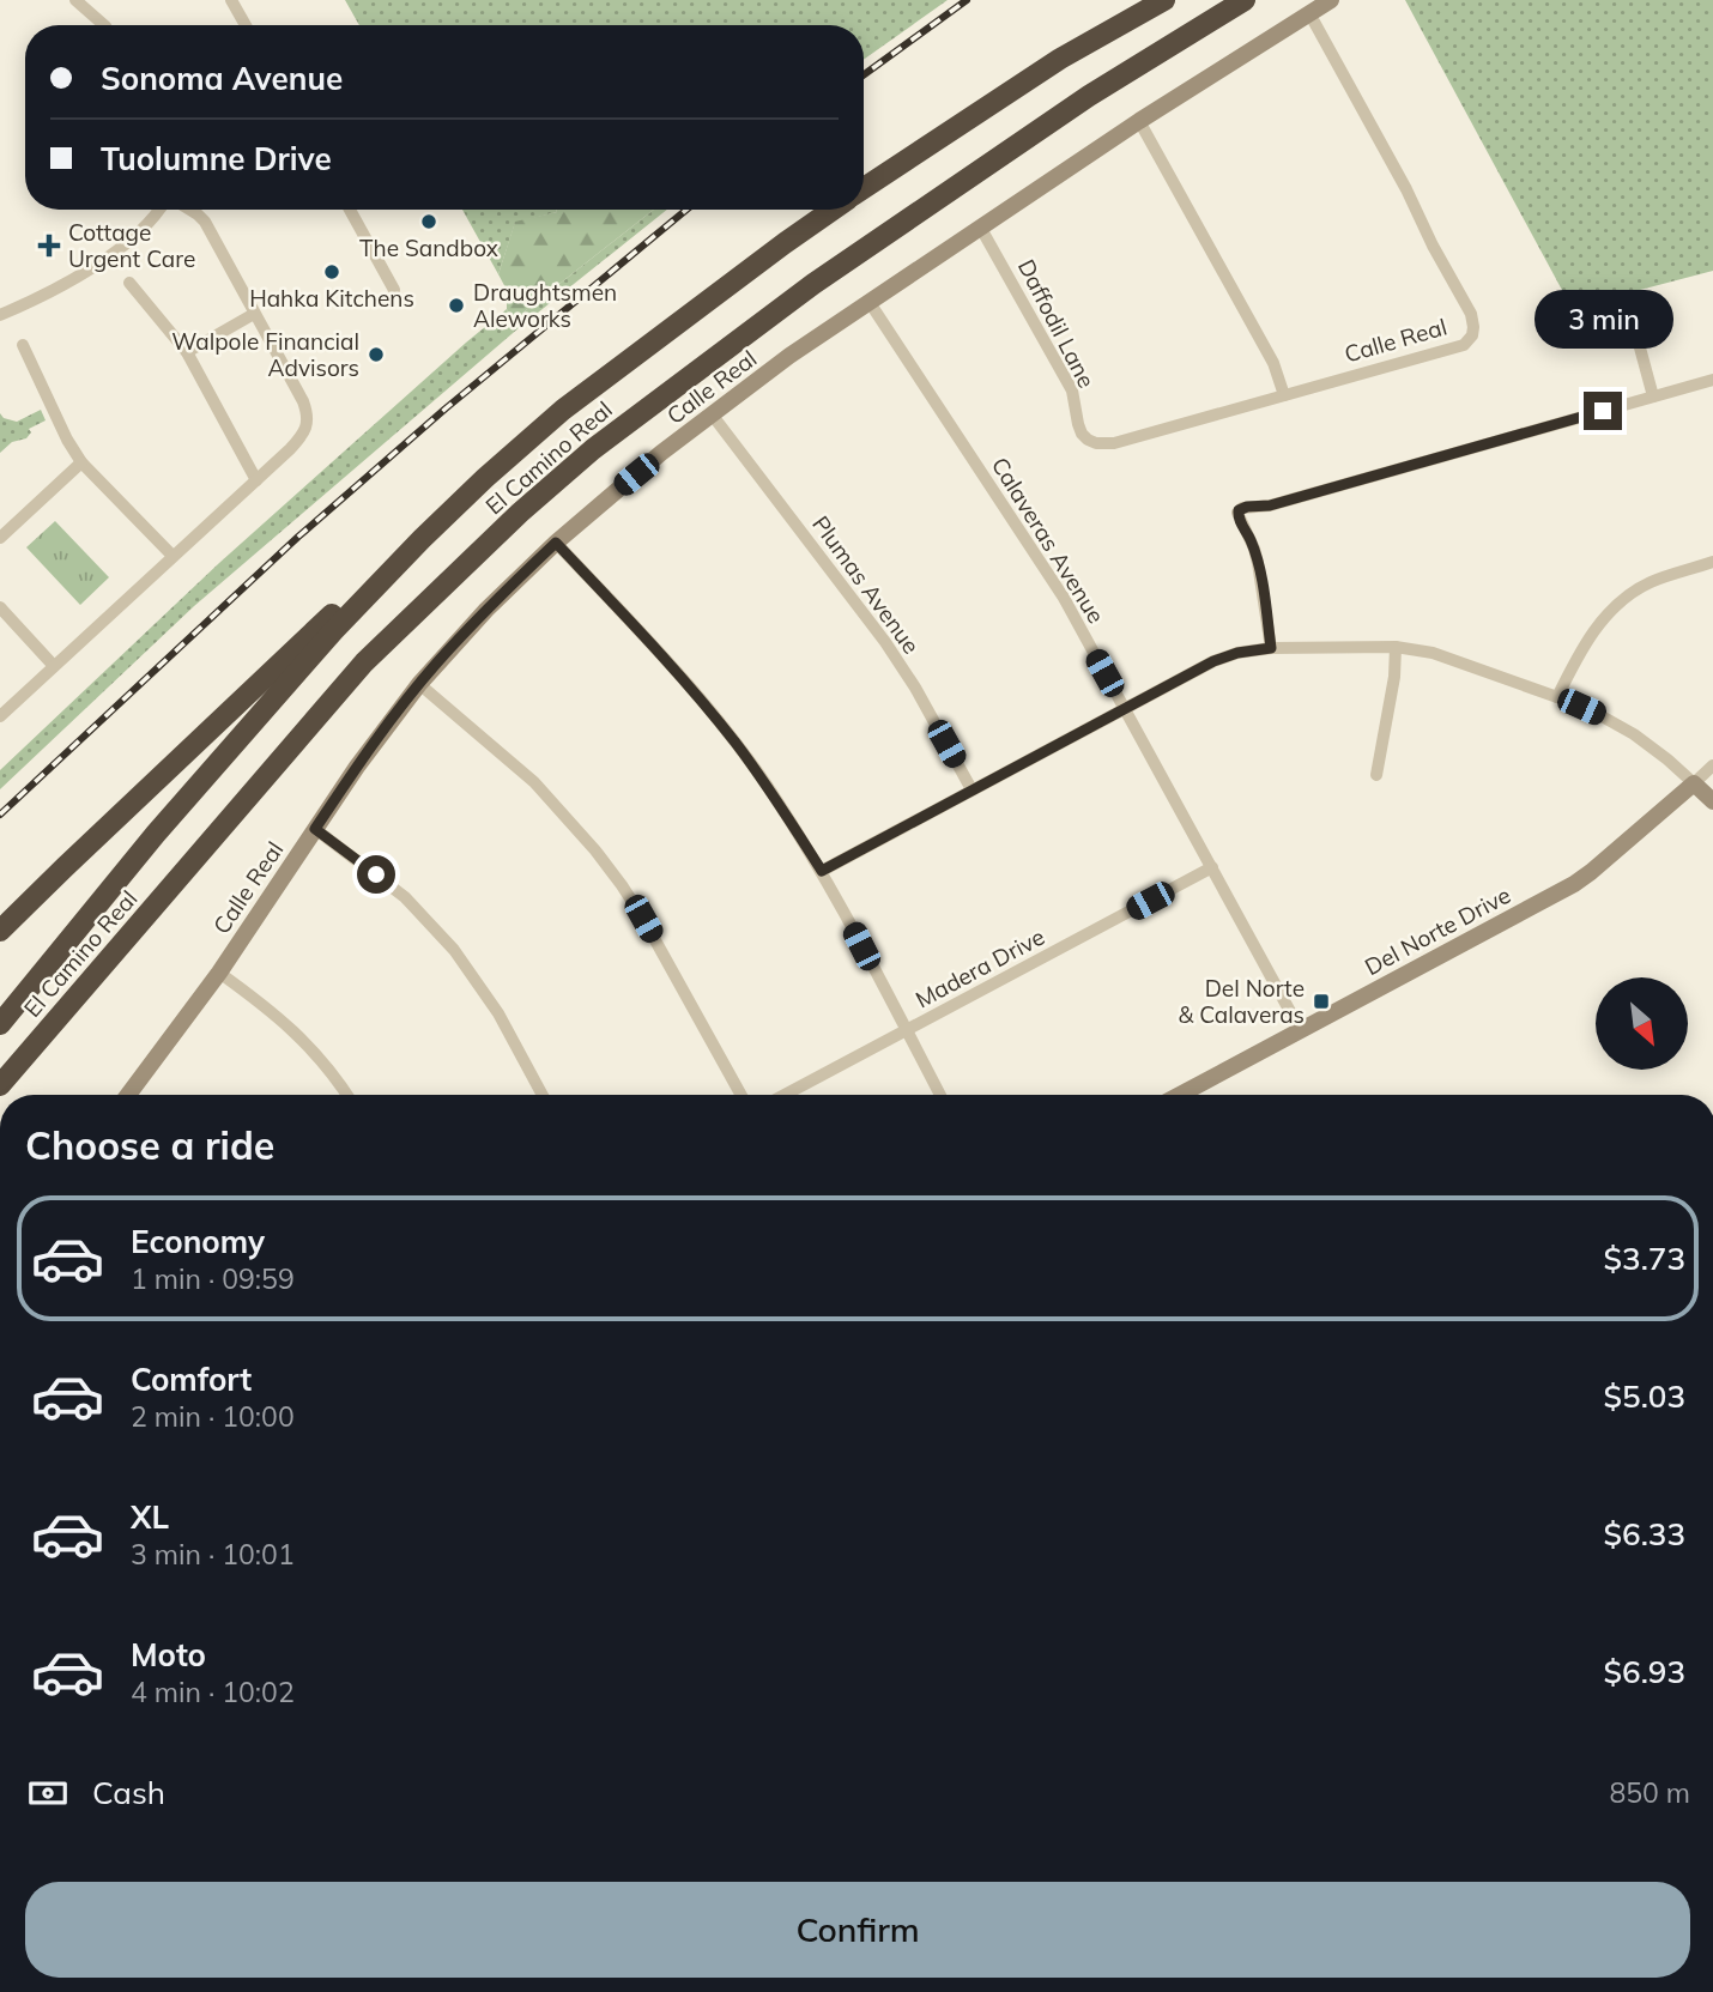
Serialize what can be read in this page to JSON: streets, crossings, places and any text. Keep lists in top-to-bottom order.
{
  "streets": {
    "highway": ["El Camino Real"],
    "street": [
      "Daffodil Lane",
      "Calle Real",
      "Calaveras Avenue",
      "Plumas Avenue",
      "Del Norte Drive",
      "Madera Drive"
    ]
  },
  "crossings": [
    ["Daffodil Lane", "Calle Real"],
    ["Calle Real", "Calaveras Avenue"],
    ["Calle Real", "Plumas Avenue"],
    ["Calaveras Avenue", "Del Norte Drive"],
    ["Calaveras Avenue", "Madera Drive"]
  ],
  "places": {
    "other": [
      "The Sandbox",
      "Hahka Kitchens",
      "Draughtsmen Aleworks",
      "Walpole Financial Advisors"
    ],
    "health": ["Cottage Urgent Care"],
    "transit": ["Del Norte & Calaveras"]
  },
  "north": "bottom right",
  "page": {
    "banner": ["Sonoma Avenue", "Tuolumne Drive"],
    "bubble": "3 min",
    "heading": "Choose a ride",
    "list": [
      {
        "name": "Economy",
        "note": "1 min · 09:59",
        "value": "$3.73"
      },
      {
        "name": "Comfort",
        "note": "2 min · 10:00",
        "value": "$5.03"
      },
      {
        "name": "XL",
        "note": "3 min · 10:01",
        "value": "$6.33"
      },
      {
        "name": "Moto",
        "note": "4 min · 10:02",
        "value": "$6.93"
      }
    ],
    "pay": ["Cash", "850 m"],
    "buttons": "Confirm"
  }
}
